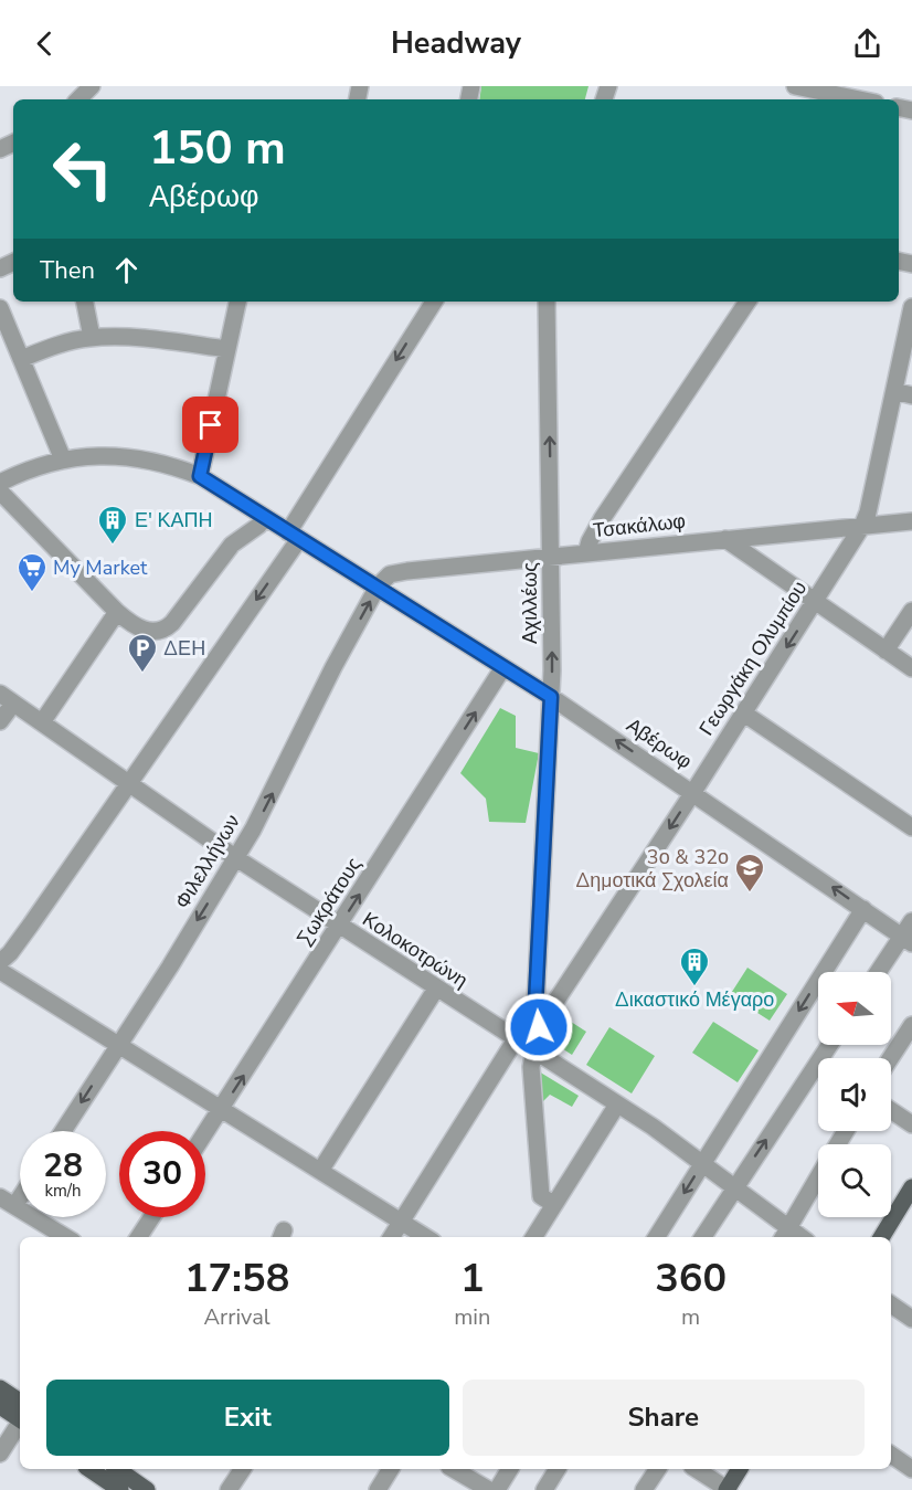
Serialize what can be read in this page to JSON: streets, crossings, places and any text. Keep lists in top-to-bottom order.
{
  "streets": {
    "street": [
      "Τσακάλωφ",
      "Αχιλλέως",
      "Γεωργάκη Ολυμπίου",
      "Αβέρωφ",
      "Φιλελλήνων",
      "Σωκράτους",
      "Κολοκοτρώνη"
    ]
  },
  "crossings": [
    ["Τσακάλωφ", "Αχιλλέως"],
    ["Τσακάλωφ", "Γεωργάκη Ολυμπίου"],
    ["Τσακάλωφ", "Αβέρωφ"],
    ["Τσακάλωφ", "Φιλελλήνων"],
    ["Αχιλλέως", "Γεωργάκη Ολυμπίου"],
    ["Αχιλλέως", "Αβέρωφ"],
    ["Γεωργάκη Ολυμπίου", "Αβέρωφ"],
    ["Γεωργάκη Ολυμπίου", "Κολοκοτρώνη"],
    ["Αβέρωφ", "Φιλελλήνων"],
    ["Αβέρωφ", "Σωκράτους"],
    ["Φιλελλήνων", "Κολοκοτρώνη"],
    ["Σωκράτους", "Κολοκοτρώνη"]
  ],
  "one_way": ["Αχιλλέως", "Γεωργάκη Ολυμπίου"],
  "places": {
    "building": ["Ε' ΚΑΠΗ", "Δικαστικό Μέγαρο"],
    "supermarket": ["My Market"],
    "parking": ["ΔΕΗ"],
    "school or university": ["3ο & 32ο Δημοτικά Σχολεία"]
  },
  "north": "left",
  "page": {
    "header": "Headway",
    "turn": ["150 m", "Αβέρωφ"],
    "then": "Then",
    "speed": "28 km/h",
    "limit": "30",
    "eta": [
      "17:58",
      "Arrival",
      "1",
      "min",
      "360",
      "m"
    ],
    "buttons": ["Exit", "Share"]
  }
}
